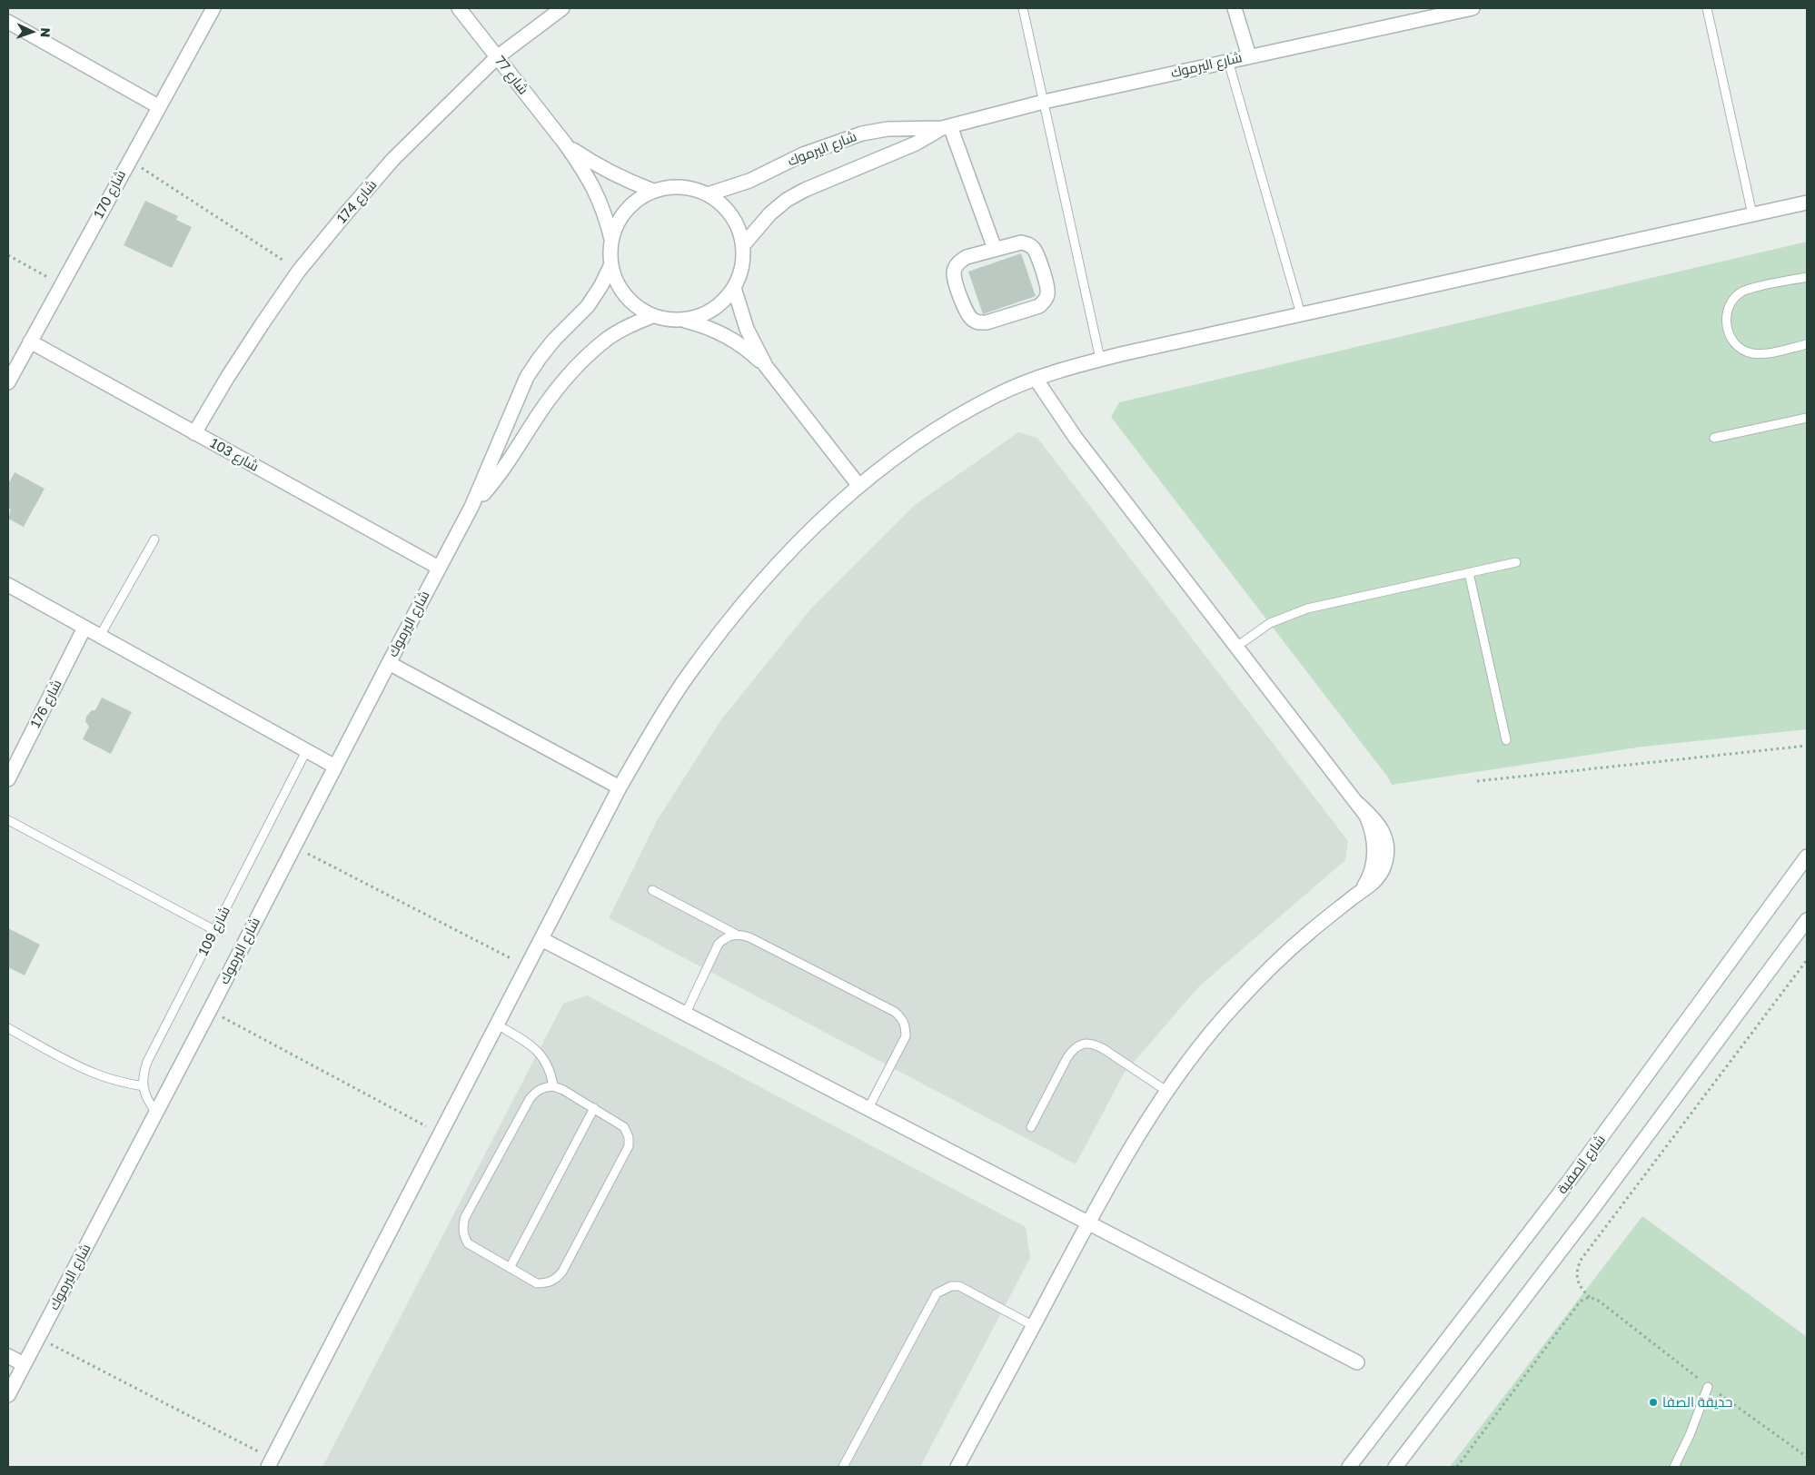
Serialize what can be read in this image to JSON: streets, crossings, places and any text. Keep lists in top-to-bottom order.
{
  "streets": {
    "street": [
      "شارع اليرموك",
      "شارع 77",
      "شارع 170",
      "شارع 174",
      "شارع 103",
      "شارع 176",
      "شارع الصفية"
    ],
    "lane": ["شارع 109"]
  },
  "crossings": [
    ["شارع اليرموك", "شارع 77"],
    ["شارع اليرموك", "شارع 103"],
    ["شارع اليرموك", "شارع 109"],
    ["شارع 77", "شارع 174"],
    ["شارع 170", "شارع 103"],
    ["شارع 174", "شارع 103"]
  ],
  "places": ["حديقة الصفا"],
  "north": "right"
}
